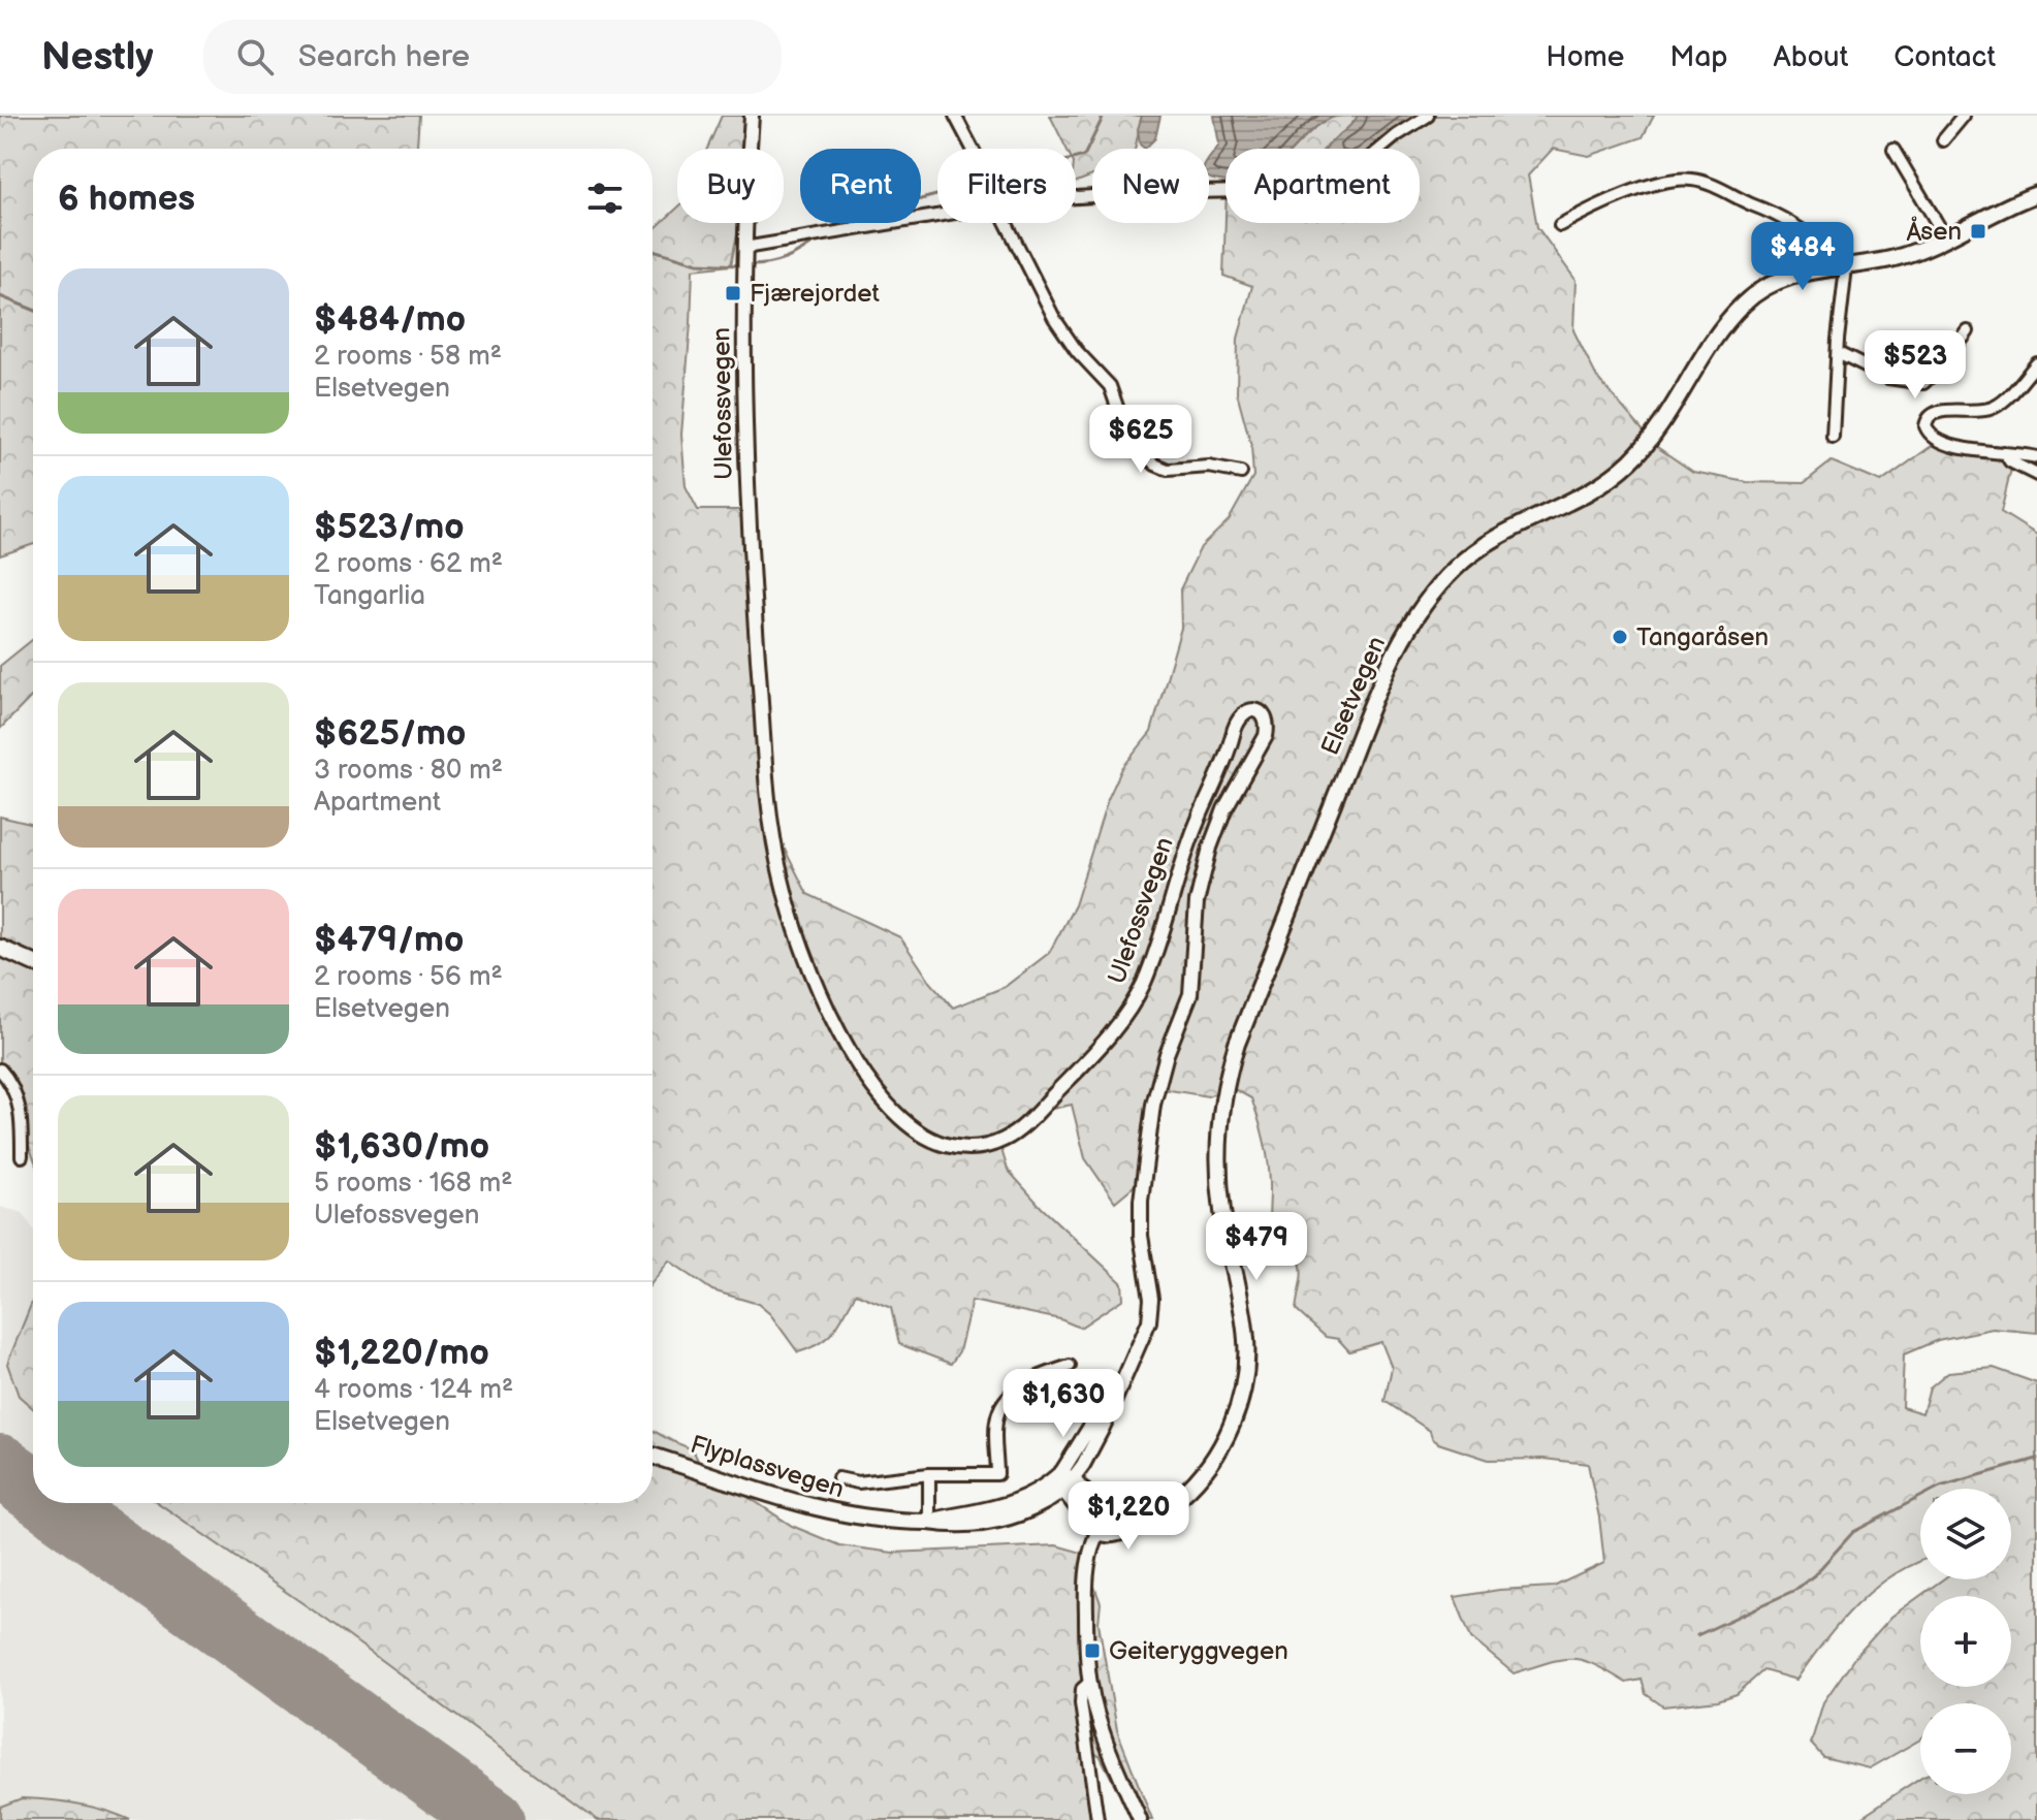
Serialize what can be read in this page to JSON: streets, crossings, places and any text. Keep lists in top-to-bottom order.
{
  "streets": {
    "main road": ["Elsetvegen", "Flyplassvegen"],
    "street": ["Ulefossvegen"]
  },
  "crossings": [
    ["Ulefossvegen", "Flyplassvegen"]
  ],
  "places": {
    "transit": ["Åsen", "Fjærejordet", "Geiteryggvegen"],
    "other": ["Tangaråsen"]
  },
  "page": {
    "header": "Nestly",
    "search": "Search here",
    "nav": [
      "Home",
      "Map",
      "About",
      "Contact"
    ],
    "chip": [
      "Buy",
      "Rent",
      "Filters",
      "New",
      "Apartment"
    ],
    "heading": "6 homes",
    "price": [
      "$484",
      "$523",
      "$625",
      "$479",
      "$1,630",
      "$1,220"
    ],
    "list": [
      {
        "name": "$484/mo",
        "note": "2 rooms · 58 m² · Elsetvegen"
      },
      {
        "name": "$523/mo",
        "note": "2 rooms · 62 m² · Tangarlia"
      },
      {
        "name": "$625/mo",
        "note": "3 rooms · 80 m² · Apartment"
      },
      {
        "name": "$479/mo",
        "note": "2 rooms · 56 m² · Elsetvegen"
      },
      {
        "name": "$1,630/mo",
        "note": "5 rooms · 168 m² · Ulefossvegen"
      },
      {
        "name": "$1,220/mo",
        "note": "4 rooms · 124 m² · Elsetvegen"
      }
    ],
    "map_buttons": ["+", "−"]
  }
}
